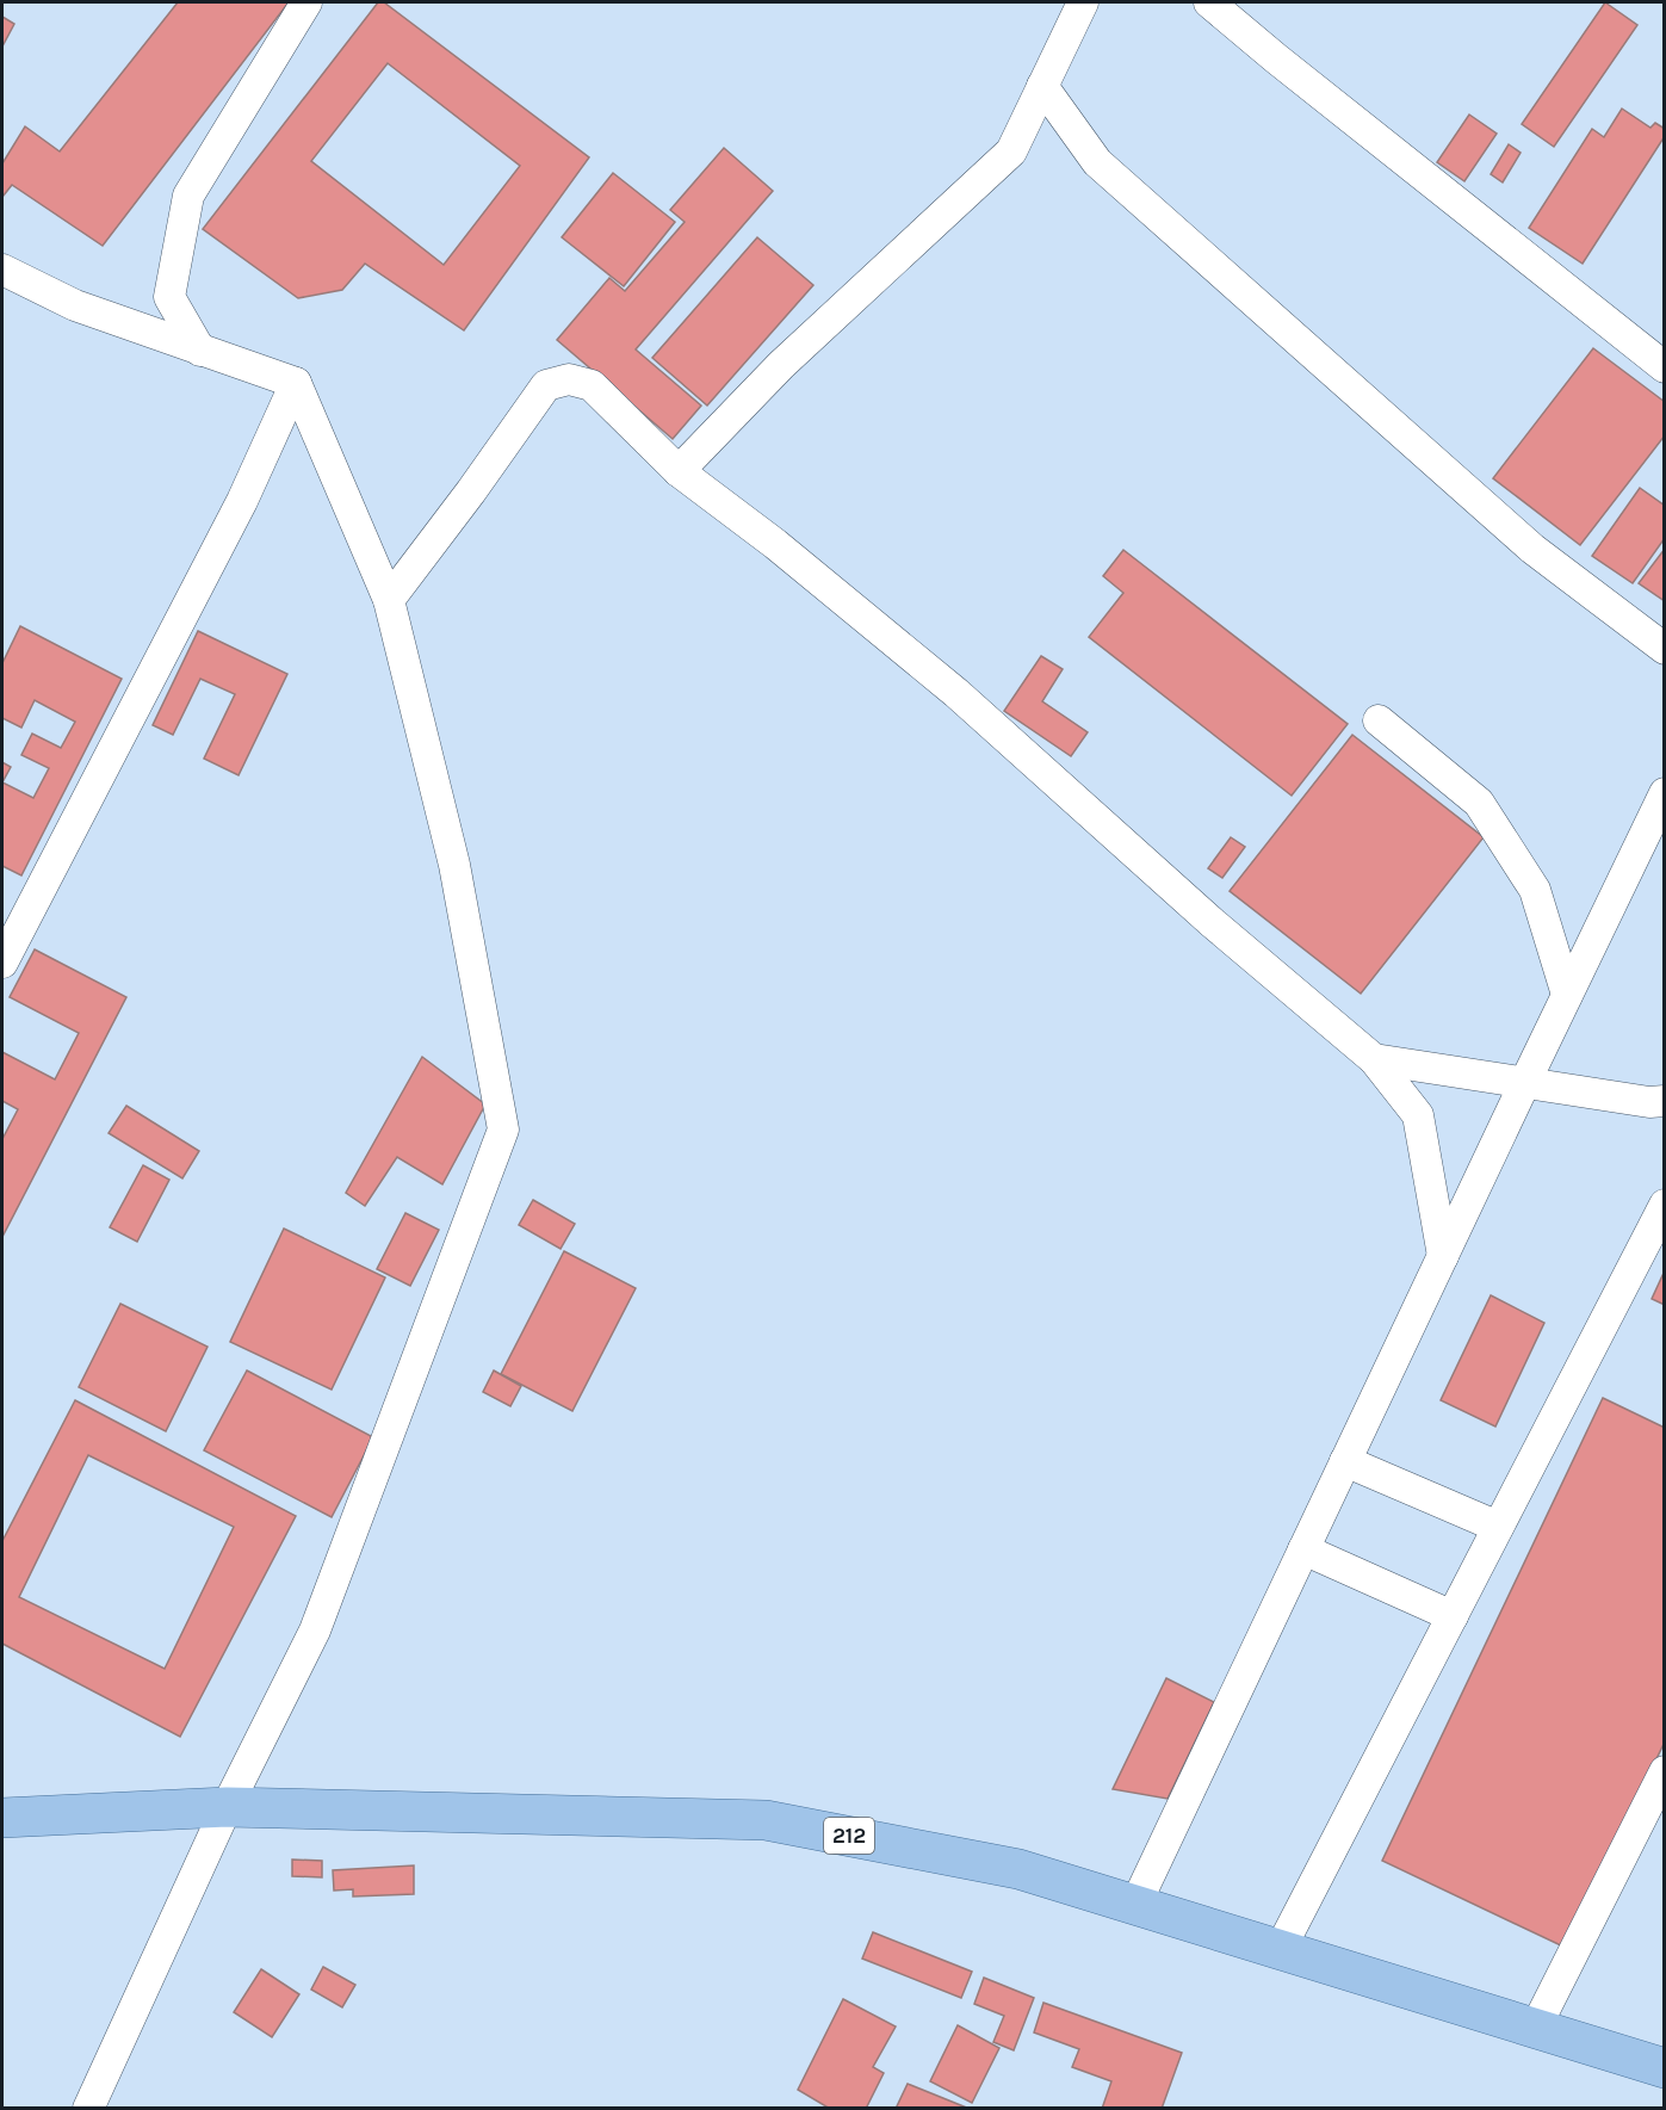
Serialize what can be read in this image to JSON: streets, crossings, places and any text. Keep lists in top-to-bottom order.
{
  "streets": {
    "main road": ["212"]
  }
}
